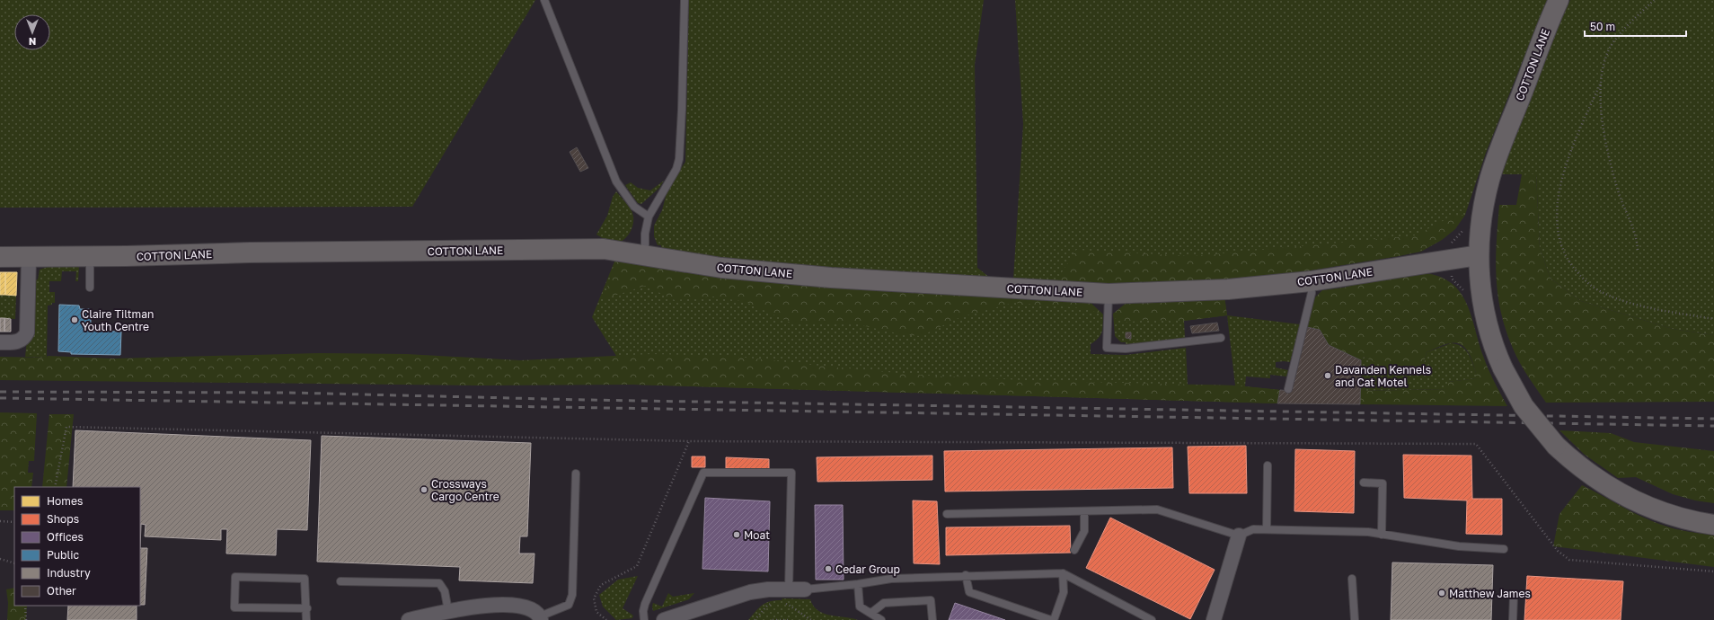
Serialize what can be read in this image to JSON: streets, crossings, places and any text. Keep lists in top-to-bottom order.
{
  "streets": {
    "street": ["COTTON LANE"]
  },
  "places": [
    "Claire Tiltman Youth Centre",
    "Davanden Kennels and Cat Motel",
    "Crossways Cargo Centre",
    "Moat",
    "Cedar Group",
    "Matthew James"
  ],
  "legend": [
    "Homes",
    "Shops",
    "Offices",
    "Public",
    "Industry",
    "Other"
  ],
  "scale_bar": "50 m",
  "north": "bottom"
}
